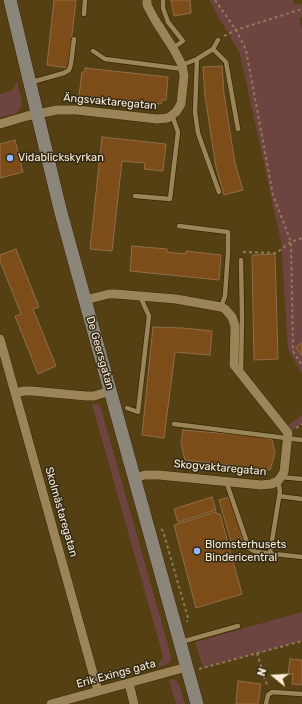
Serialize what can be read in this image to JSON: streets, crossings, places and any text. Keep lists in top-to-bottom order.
{
  "streets": {
    "main road": ["De Geersgatan"],
    "street": [
      "Ängsvaktaregatan",
      "Skogvaktaregatan",
      "Skolmästaregatan",
      "Erik Exings gata"
    ]
  },
  "crossings": [
    ["Ängsvaktaregatan", "De Geersgatan"],
    ["De Geersgatan", "Skogvaktaregatan"],
    ["De Geersgatan", "Erik Exings gata"],
    ["Skolmästaregatan", "Erik Exings gata"]
  ],
  "places": ["Vidablickskyrkan", "Blomsterhusets Bindericentral"],
  "north": "left"
}
